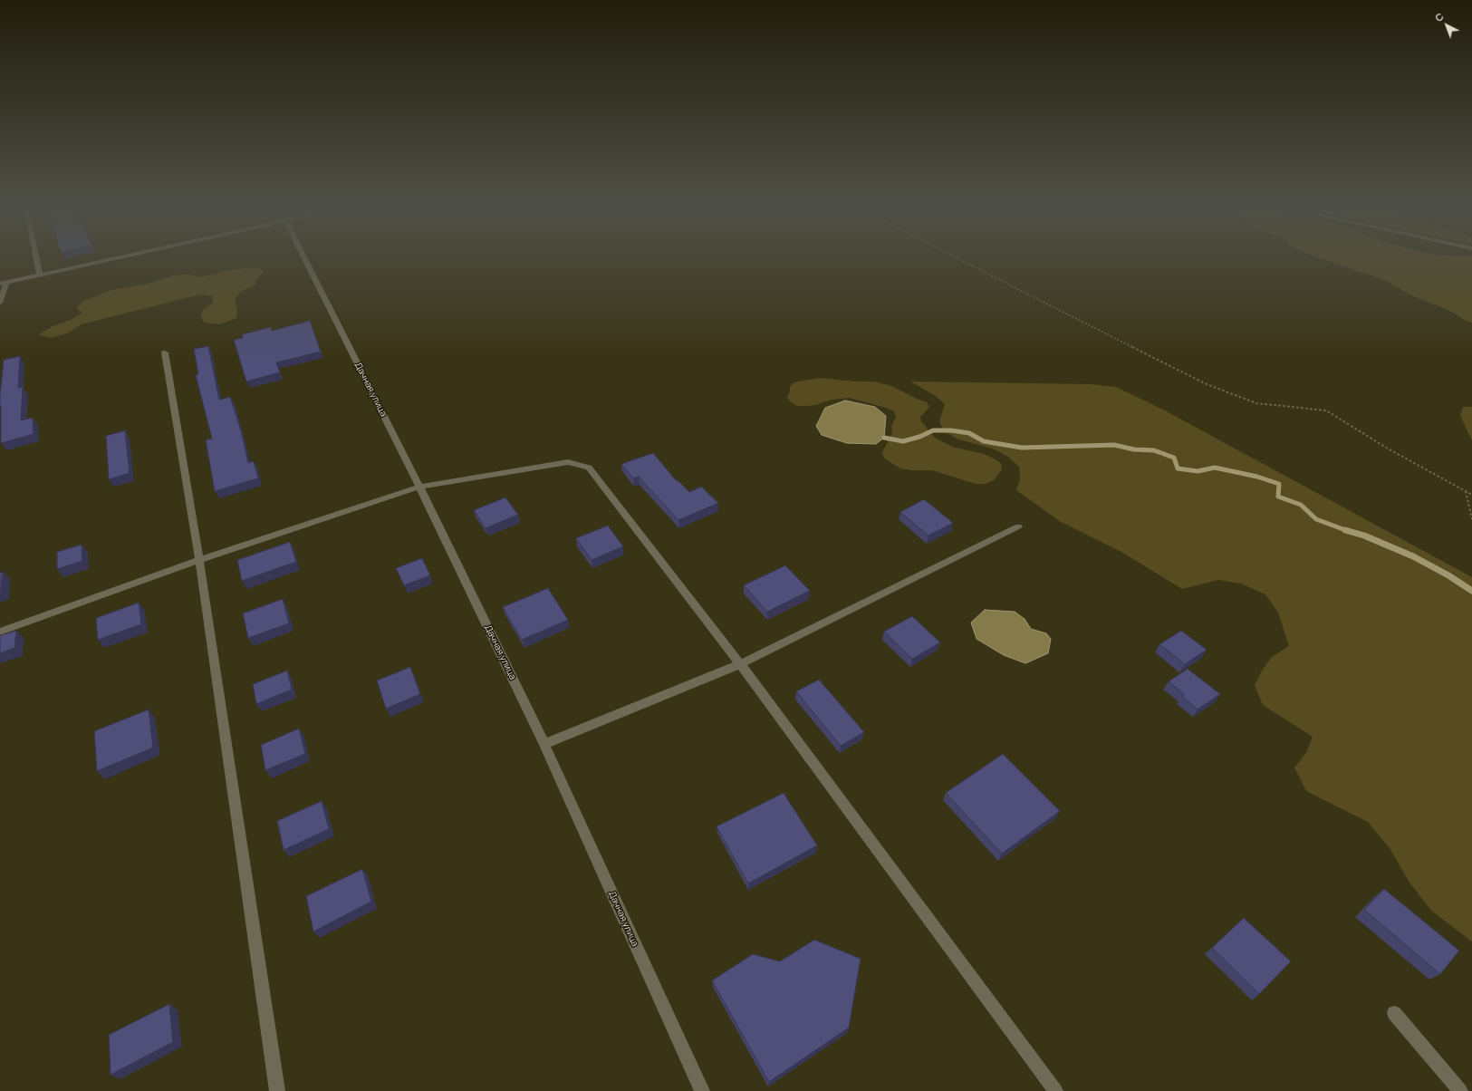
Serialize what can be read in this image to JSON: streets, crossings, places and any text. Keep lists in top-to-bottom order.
{
  "streets": {
    "street": ["Дачная улица"]
  },
  "north": "top left"
}
